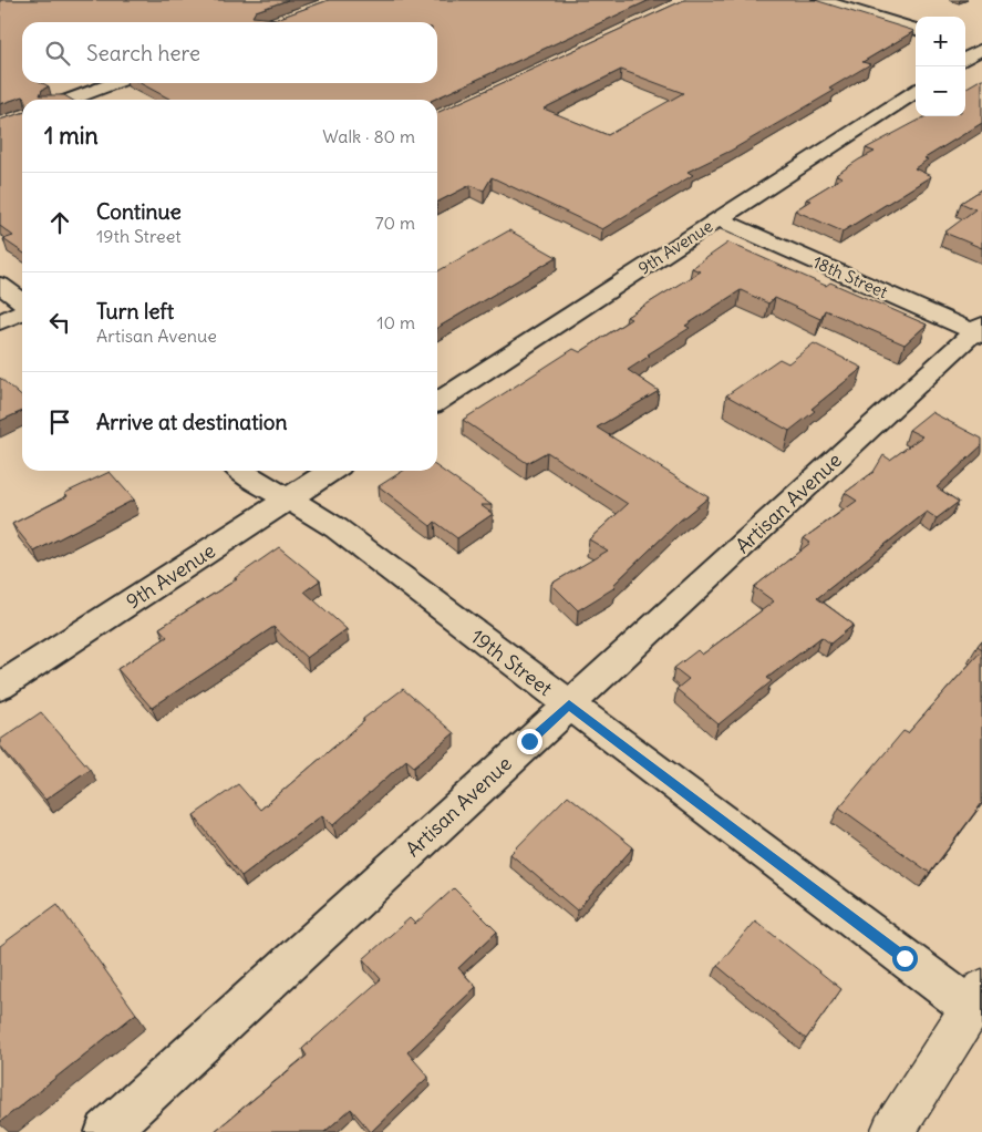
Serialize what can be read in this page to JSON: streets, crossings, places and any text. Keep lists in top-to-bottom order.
{
  "streets": {
    "street": [
      "9th Avenue",
      "18th Street",
      "Artisan Avenue",
      "19th Street"
    ]
  },
  "crossings": [
    ["9th Avenue", "18th Street"],
    ["9th Avenue", "19th Street"],
    ["18th Street", "Artisan Avenue"],
    ["Artisan Avenue", "19th Street"]
  ],
  "page": {
    "map_buttons": ["+", "−"],
    "search": "Search here",
    "heading": ["1 min", "Walk · 80 m"],
    "list": [
      ["Continue", "19th Street", "70 m"],
      ["Turn left", "Artisan Avenue", "10 m"],
      "Arrive at destination"
    ]
  }
}
